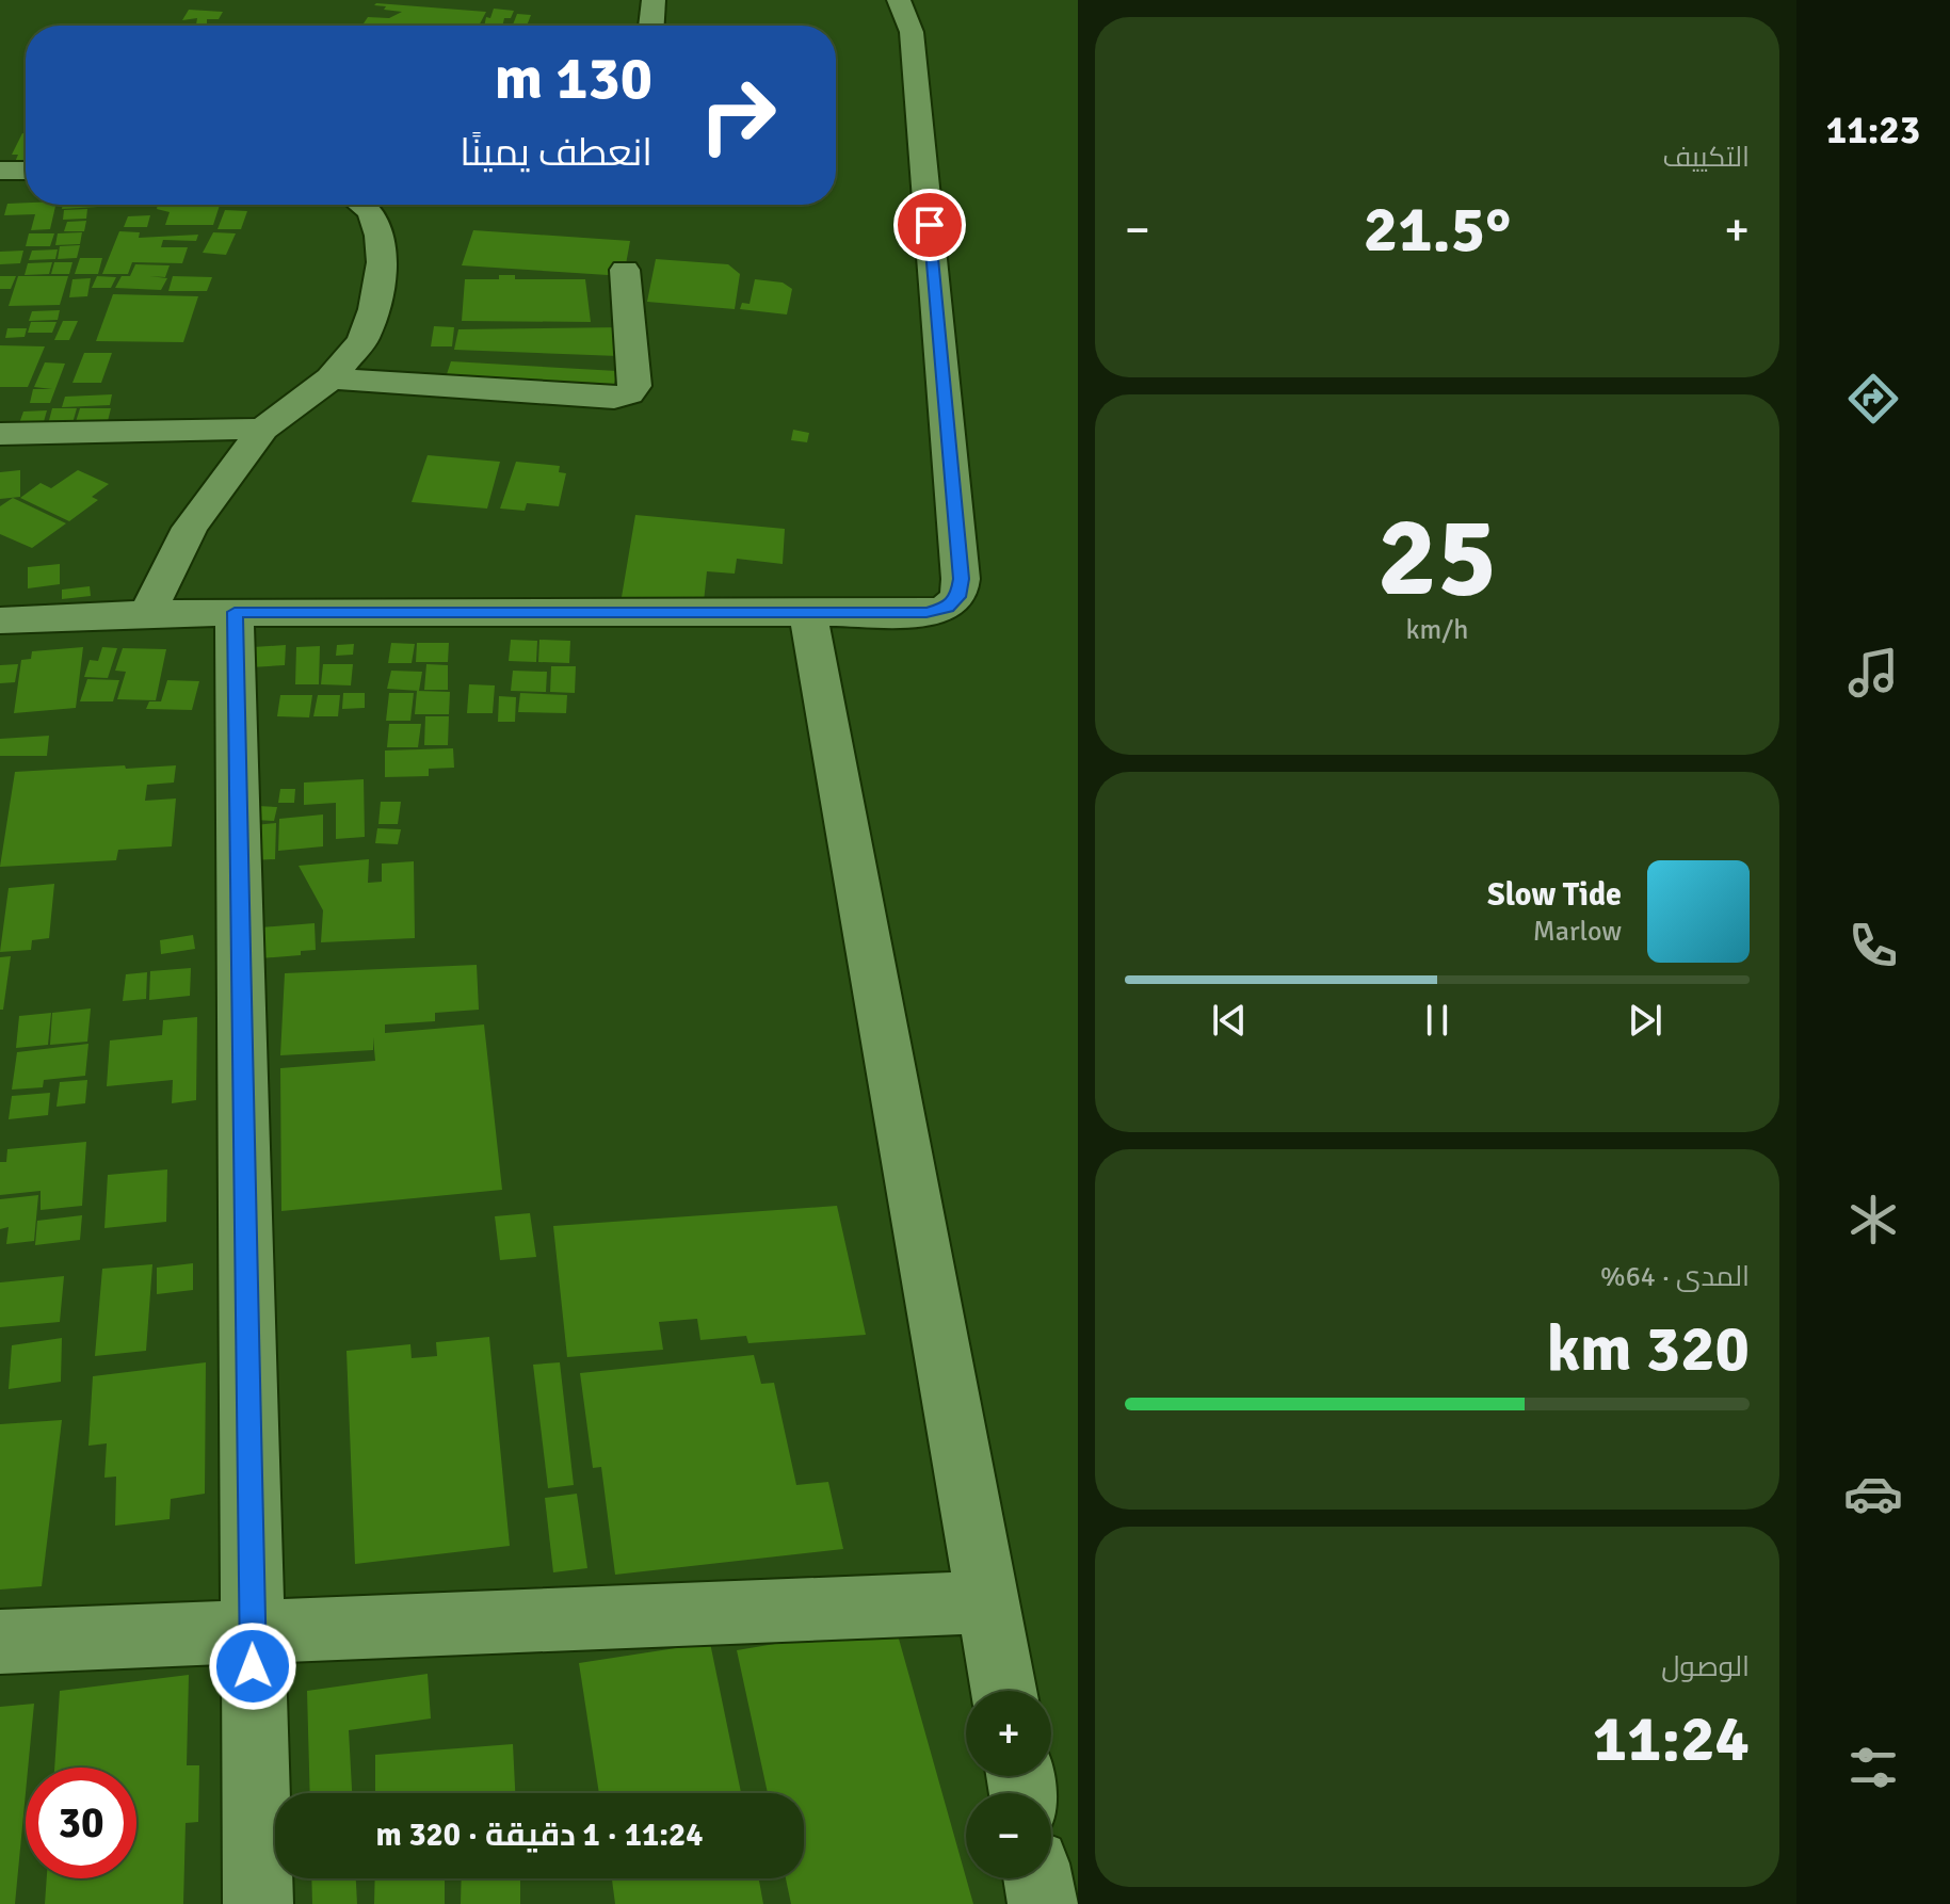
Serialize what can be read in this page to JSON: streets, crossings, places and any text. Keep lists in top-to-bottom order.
{
  "page": {
    "tabs": "11:23",
    "tile": [
      "التكييف",
      ["25", "km/h"],
      ["المدى · 64%", "320 km"],
      ["الوصول", "11:24"]
    ],
    "turn": ["130 m", "انعطف يمينًا"],
    "heat": ["−", "21.5°", "+"],
    "song": ["Slow Tide", "Marlow"],
    "map_buttons": ["+", "−"],
    "limit": "30",
    "trip": "11:24 · 1 دقيقة · 320 m"
  }
}
